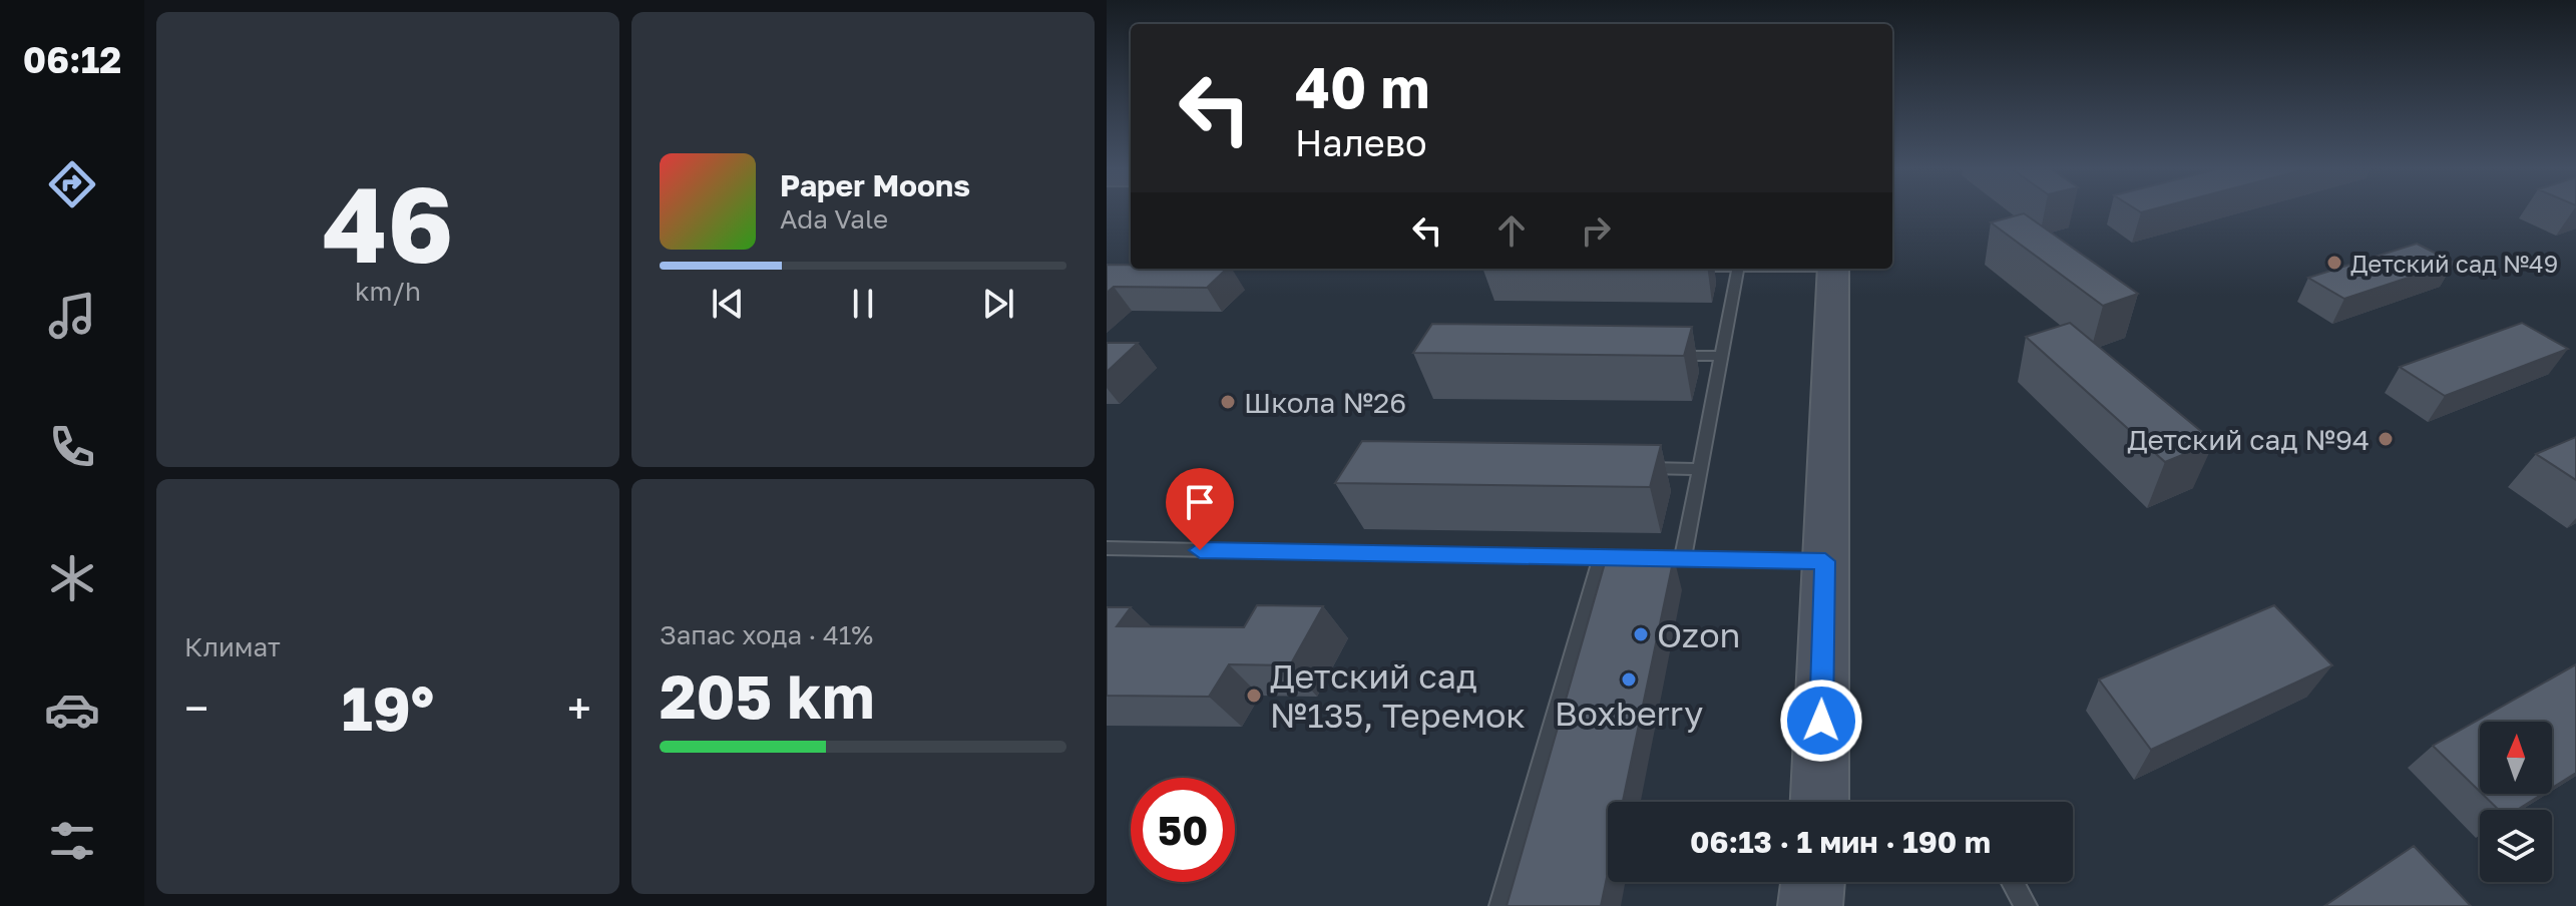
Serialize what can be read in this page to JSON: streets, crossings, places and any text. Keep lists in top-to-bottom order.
{
  "places": [
    "Детский сад №49",
    "Школа №26",
    "Детский сад №94",
    "Ozon",
    "Boxberry",
    "Детский сад №135, Теремок"
  ],
  "north": "top",
  "page": {
    "tabs": "06:12",
    "tile": [
      ["46", "km/h"],
      "Климат",
      ["Запас хода · 41%", "205 km"]
    ],
    "turn": ["40 m", "Налево"],
    "song": ["Paper Moons", "Ada Vale"],
    "heat": ["−", "19°", "+"],
    "limit": "50",
    "trip": "06:13 · 1 мин · 190 m"
  }
}
